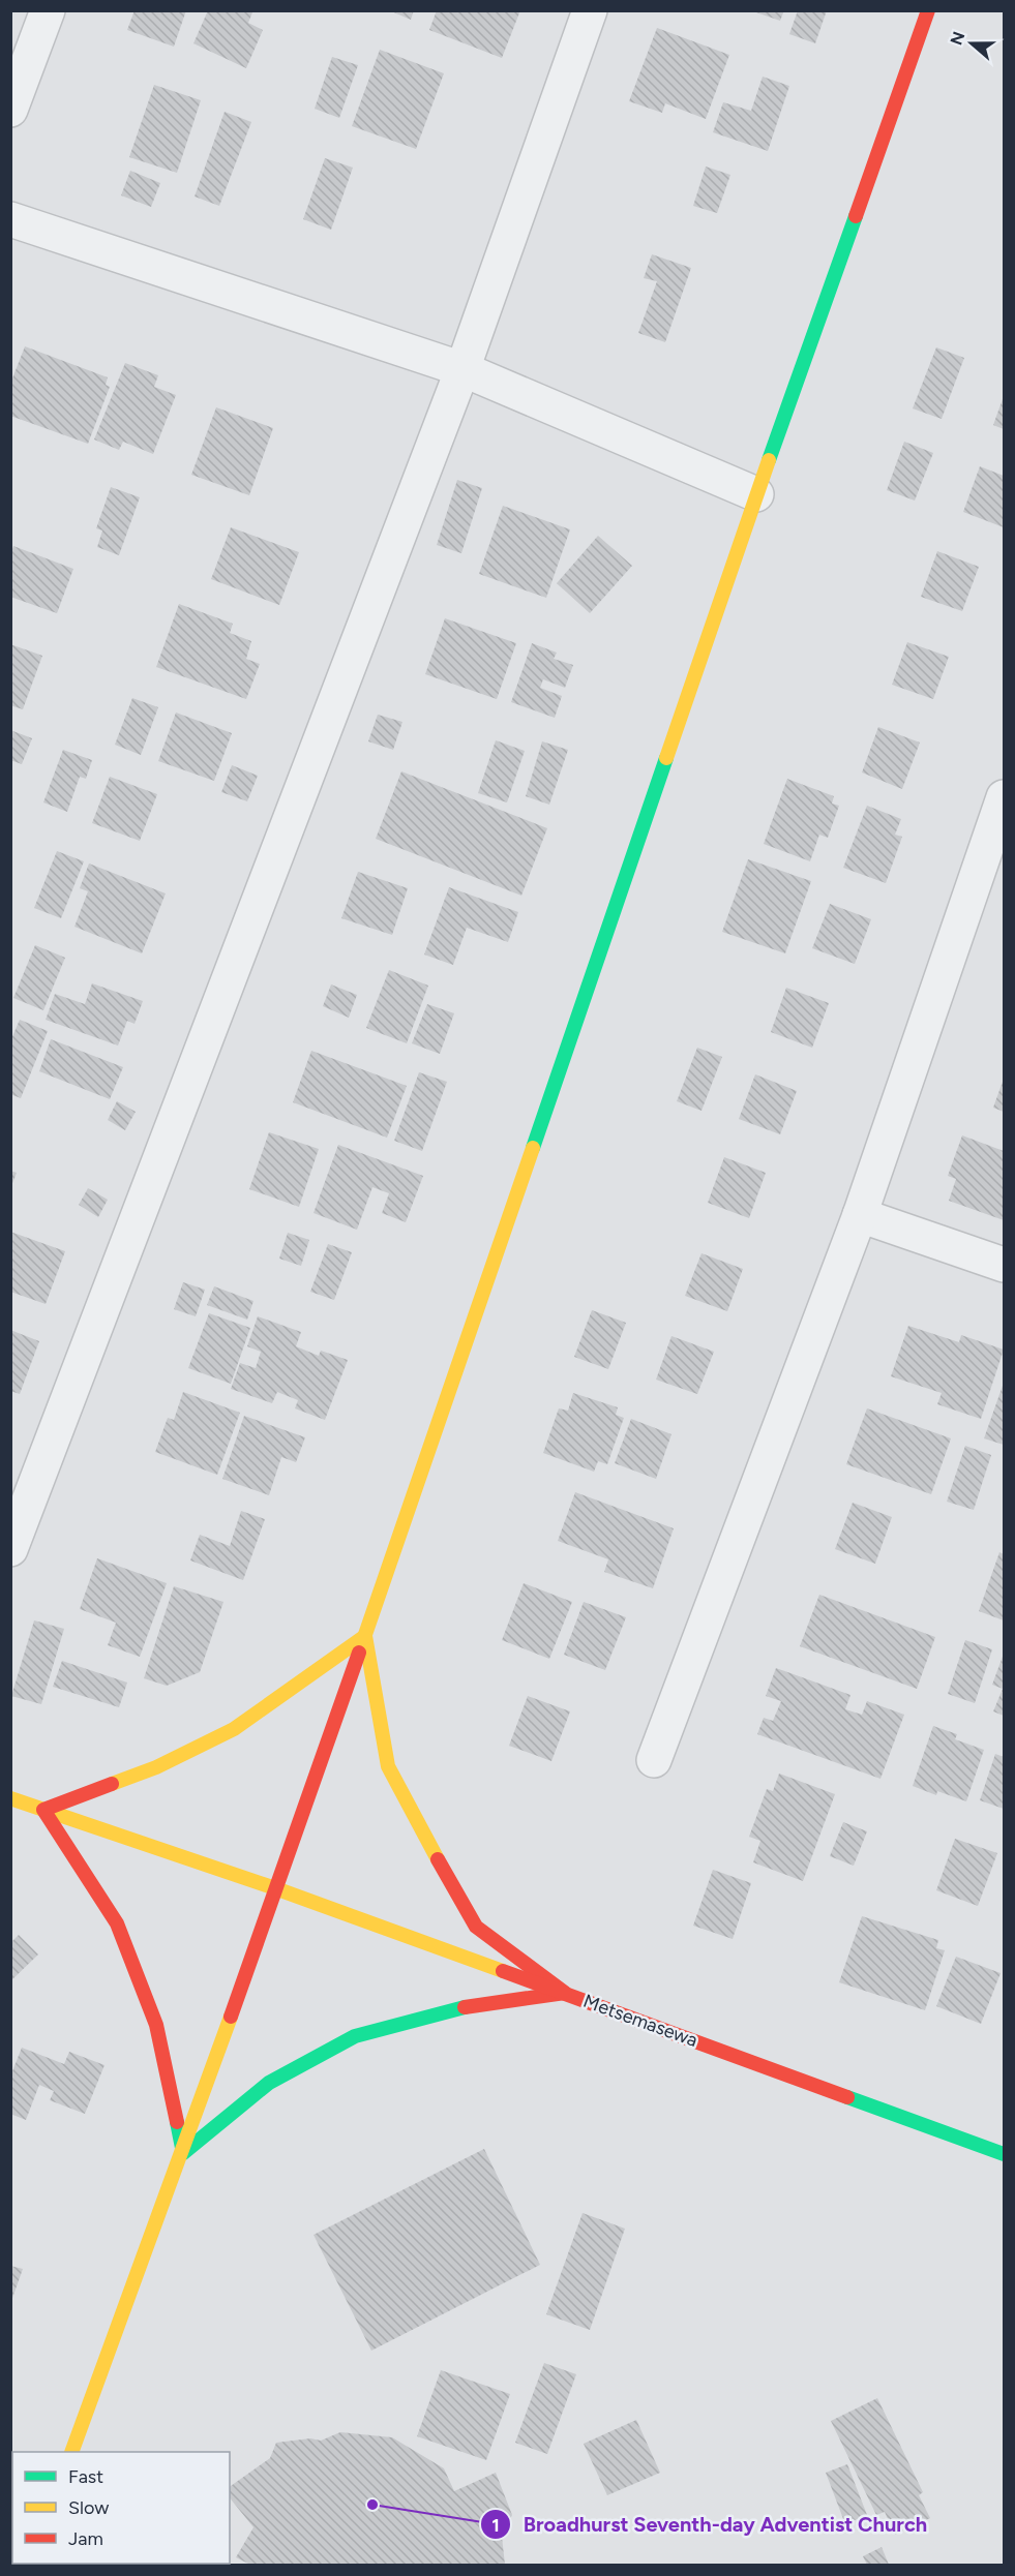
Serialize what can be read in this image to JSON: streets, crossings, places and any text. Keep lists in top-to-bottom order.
{
  "streets": {
    "street": ["Metsemasewa"]
  },
  "places": ["Broadhurst Seventh-day Adventist Church"],
  "legend": ["Fast", "Slow", "Jam"],
  "north": "left"
}
